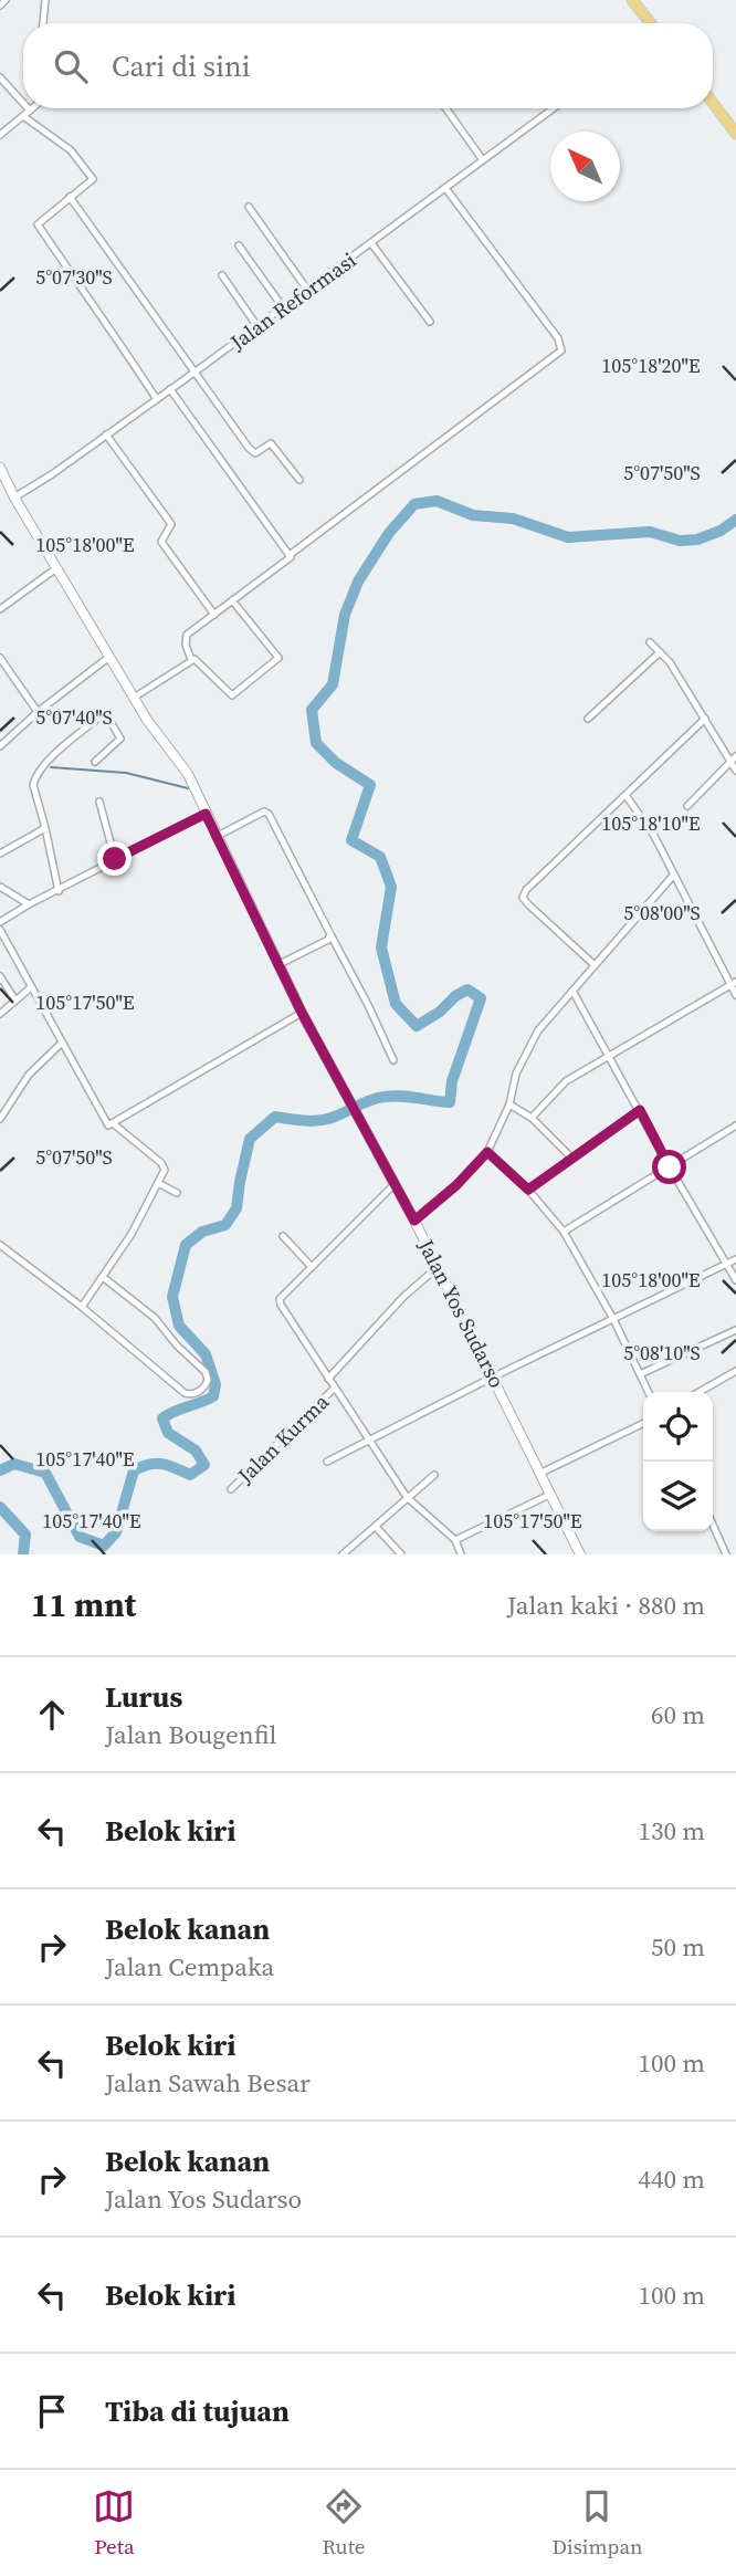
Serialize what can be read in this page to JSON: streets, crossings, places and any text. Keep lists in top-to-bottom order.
{
  "streets": {
    "street": ["Jalan Reformasi", "Jalan Yos Sudarso", "Jalan Kurma"]
  },
  "crossings": [
    ["Jalan Reformasi", "Jalan Yos Sudarso"]
  ],
  "north": "top left",
  "page": {
    "search": "Cari di sini",
    "heading": ["11 mnt", "Jalan kaki · 880 m"],
    "list": [
      ["Lurus", "Jalan Bougenfil", "60 m"],
      ["Belok kiri", "130 m"],
      ["Belok kanan", "Jalan Cempaka", "50 m"],
      ["Belok kiri", "Jalan Sawah Besar", "100 m"],
      ["Belok kanan", "Jalan Yos Sudarso", "440 m"],
      ["Belok kiri", "100 m"],
      "Tiba di tujuan"
    ],
    "nav": ["Peta", "Rute", "Disimpan"]
  },
  "coordinates": [
    "5°07'30\"S",
    "105°18'20\"E",
    "5°07'50\"S",
    "105°18'00\"E",
    "5°07'40\"S",
    "105°18'10\"E",
    "5°08'00\"S",
    "105°17'50\"E",
    "5°08'10\"S",
    "105°17'40\"E"
  ]
}
